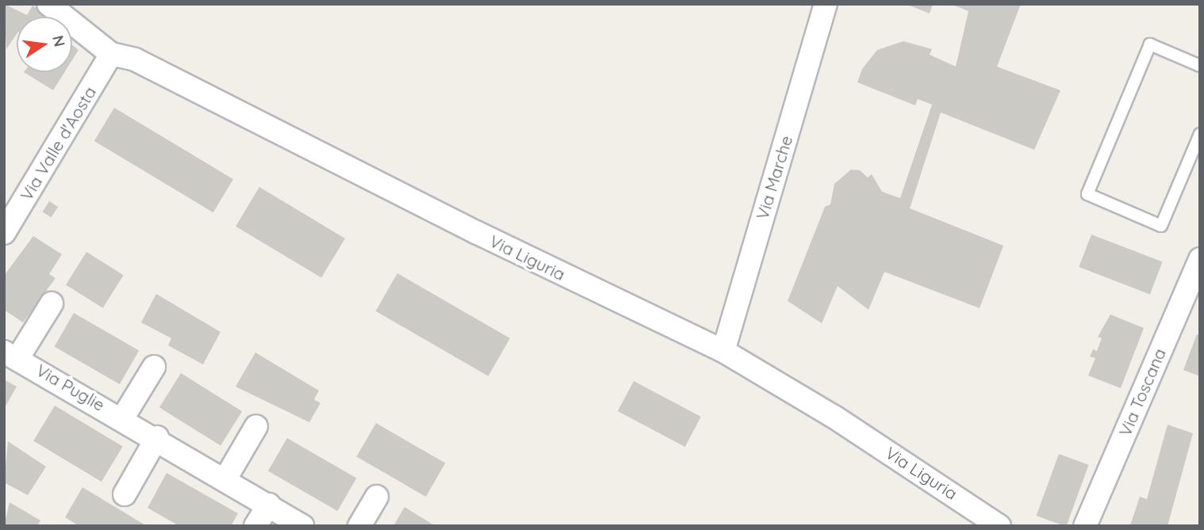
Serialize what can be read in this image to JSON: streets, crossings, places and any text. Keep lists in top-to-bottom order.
{
  "streets": {
    "street": [
      "Via Valle d'Aosta",
      "Via Marche",
      "Via Liguria",
      "Via Puglie",
      "Via Toscana"
    ]
  },
  "crossings": [
    ["Via Valle d'Aosta", "Via Liguria"],
    ["Via Marche", "Via Liguria"]
  ],
  "north": "right"
}
